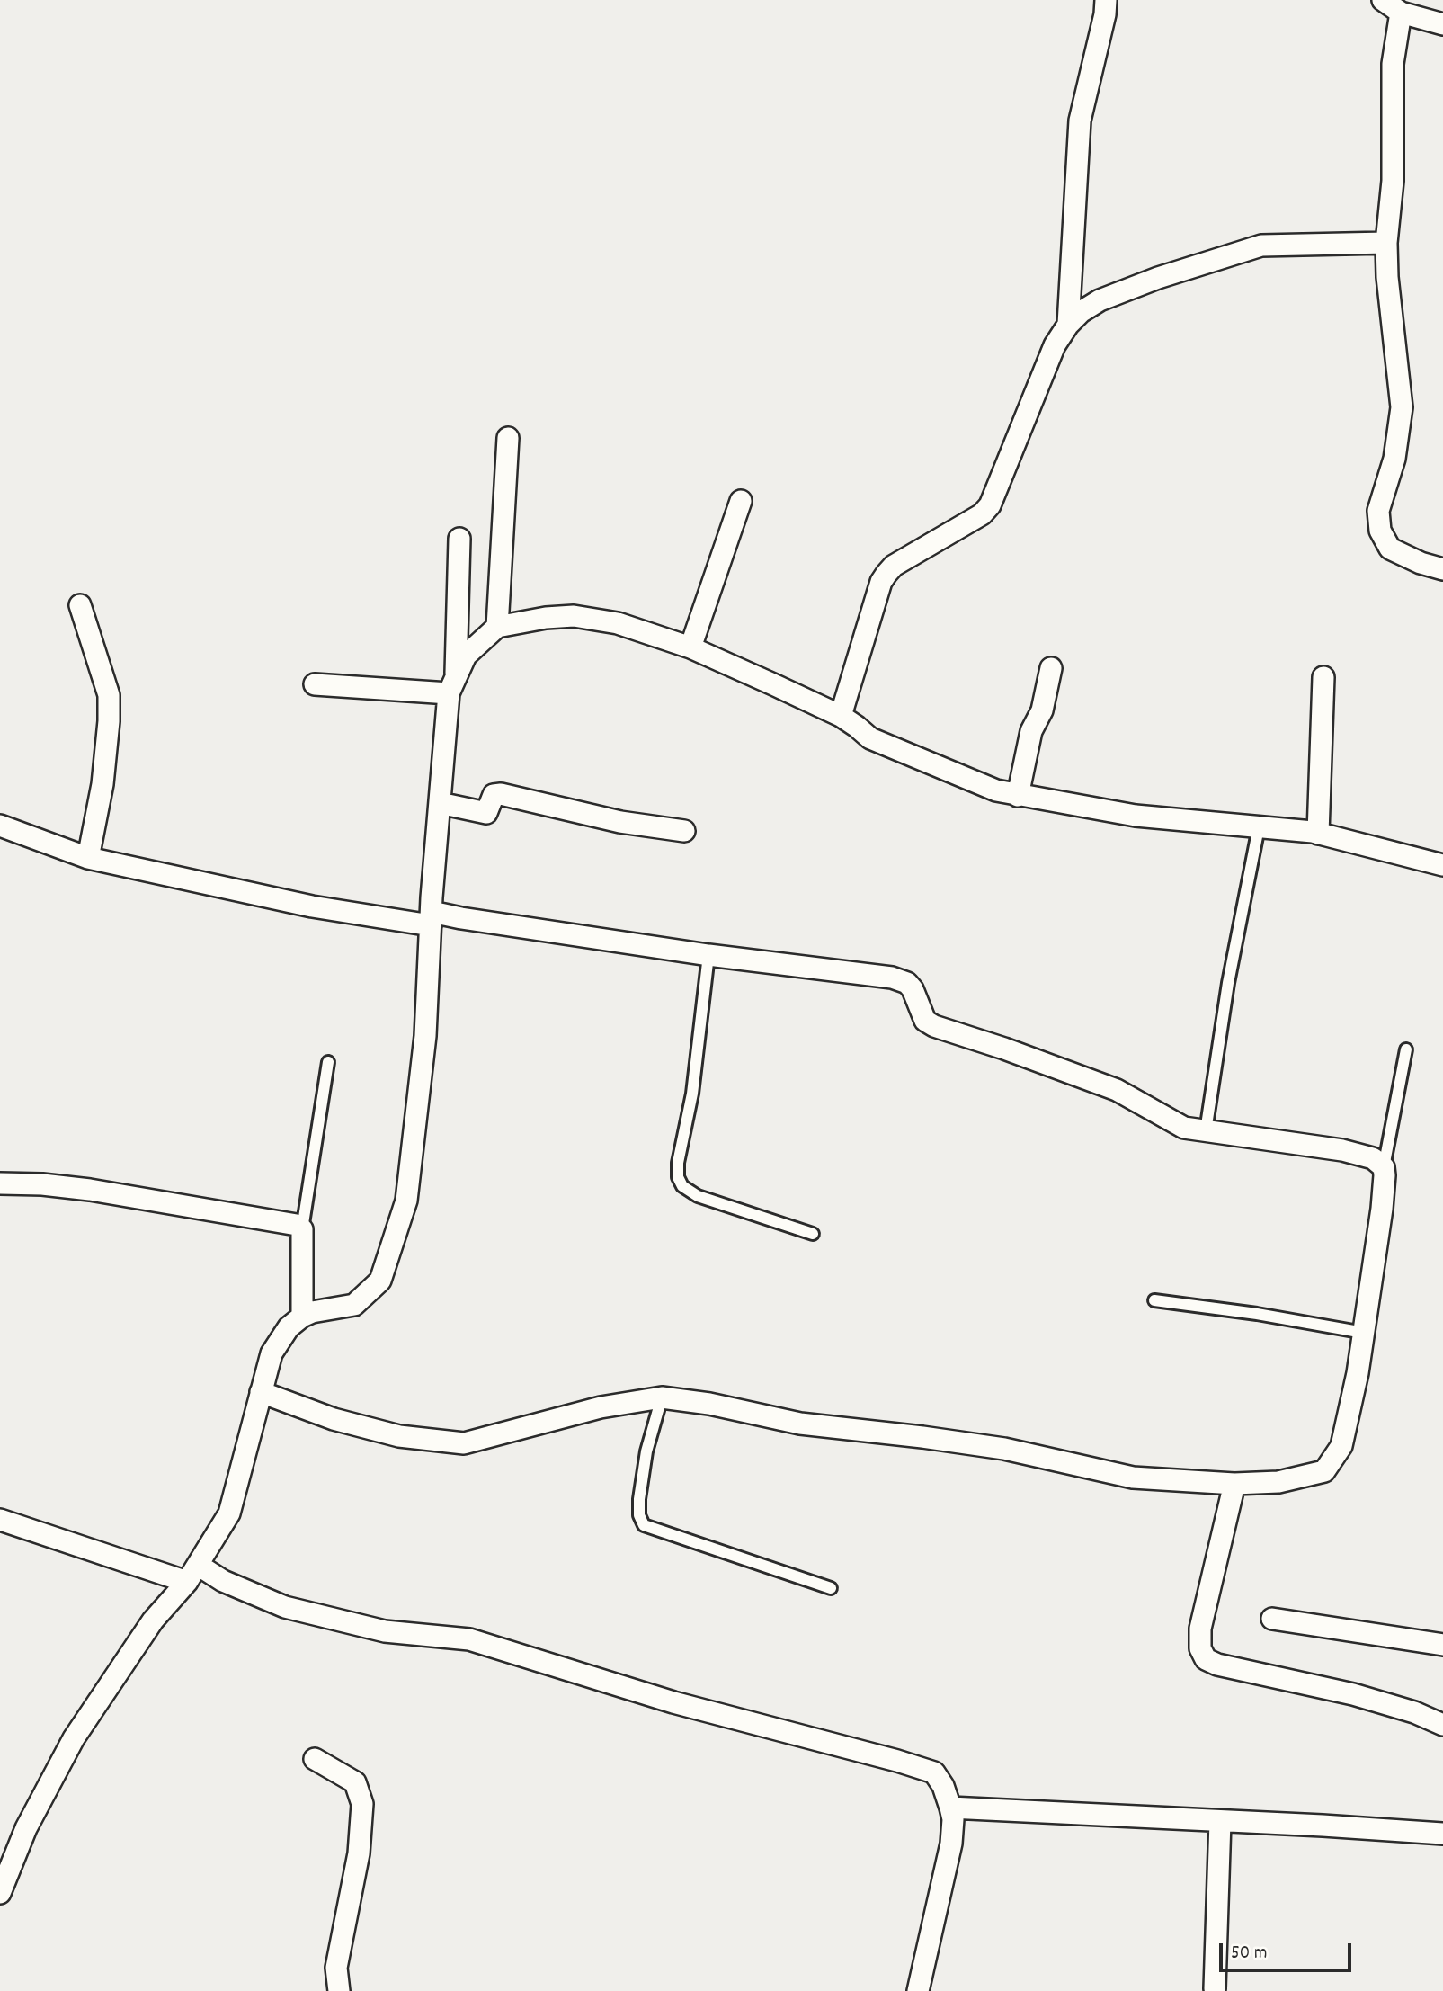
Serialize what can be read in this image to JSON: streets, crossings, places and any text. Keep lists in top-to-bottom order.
{
  "scale_bar": "50 m"
}
